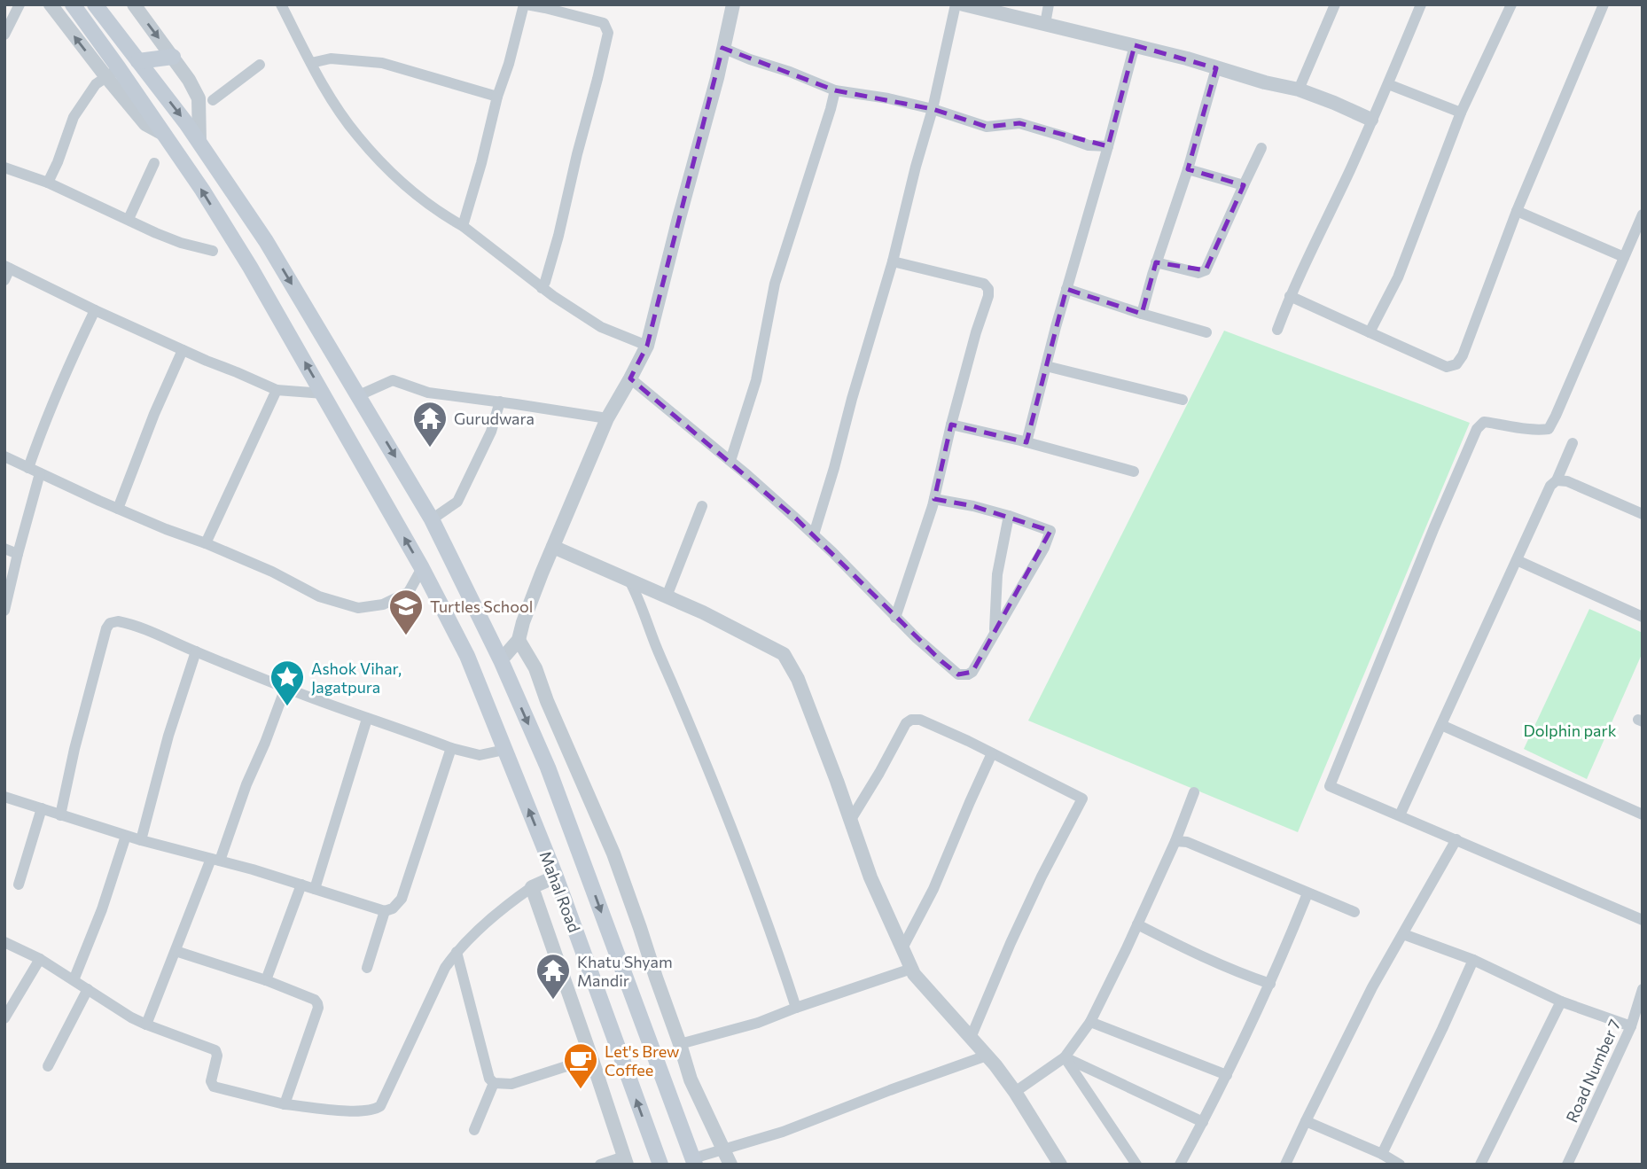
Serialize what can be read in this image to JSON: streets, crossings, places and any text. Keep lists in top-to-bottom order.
{
  "streets": {
    "main road": ["Mahal Road"],
    "street": ["Road Number 7"]
  },
  "parks": ["Dolphin park"],
  "places": {
    "temple": ["Gurudwara", "Khatu Shyam Mandir"],
    "school or university": ["Turtles School"],
    "place": ["Ashok Vihar, Jagatpura"],
    "cafe": ["Let's Brew Coffee"]
  }
}
